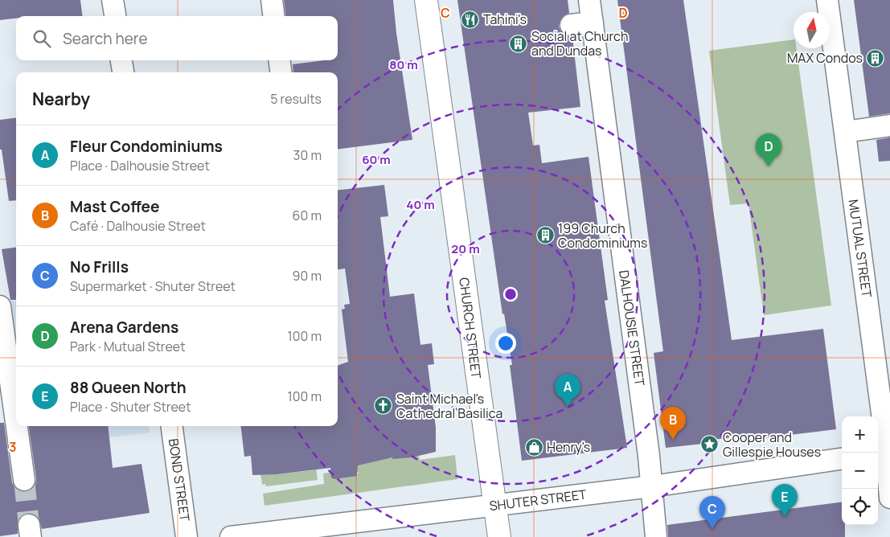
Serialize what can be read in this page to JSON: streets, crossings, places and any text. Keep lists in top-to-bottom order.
{
  "streets": {
    "main road": ["CHURCH STREET"],
    "street": [
      "MUTUAL STREET",
      "DALHOUSIE STREET",
      "BOND STREET",
      "SHUTER STREET"
    ]
  },
  "crossings": [
    ["CHURCH STREET", "SHUTER STREET"],
    ["DALHOUSIE STREET", "SHUTER STREET"]
  ],
  "places": {
    "restaurant": ["Tahini's"],
    "building": ["Social at Church and Dundas", "MAX Condos", "199 Church Condominiums"],
    "church": ["Saint Michael's Cathedral Basilica"],
    "place": ["Cooper and Gillespie Houses"],
    "shop": ["Henry's"]
  },
  "north": "top",
  "page": {
    "search": "Search here",
    "heading": ["Nearby", "5 results"],
    "list": [
      {
        "mark": "A",
        "name": "Fleur Condominiums",
        "note": "Place · Dalhousie Street",
        "value": "30 m"
      },
      {
        "mark": "B",
        "name": "Mast Coffee",
        "note": "Café · Dalhousie Street",
        "value": "60 m"
      },
      {
        "mark": "C",
        "name": "No Frills",
        "note": "Supermarket · Shuter Street",
        "value": "90 m"
      },
      {
        "mark": "D",
        "name": "Arena Gardens",
        "note": "Park · Mutual Street",
        "value": "100 m"
      },
      {
        "mark": "E",
        "name": "88 Queen North",
        "note": "Place · Shuter Street",
        "value": "100 m"
      }
    ],
    "pins": [
      "D",
      "A",
      "B",
      "E",
      "C"
    ],
    "map_buttons": ["+", "−"]
  },
  "grid": {
    "columns": ["C", "D"],
    "rows": ["3"]
  },
  "rings": [
    "80 m",
    "60 m",
    "40 m",
    "20 m"
  ]
}
